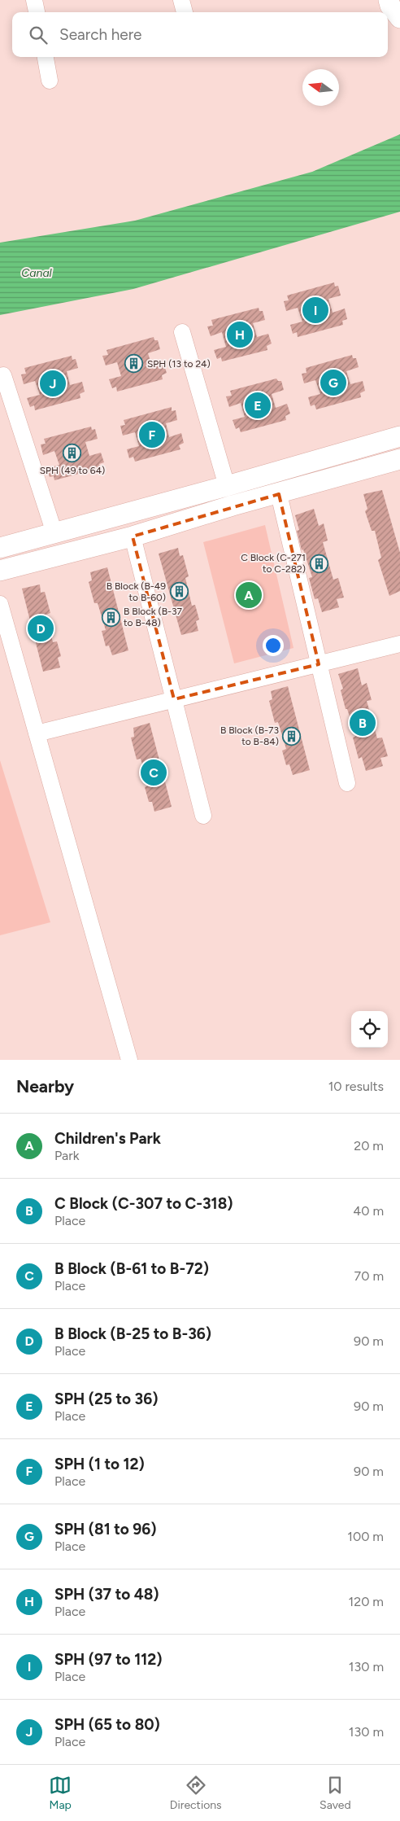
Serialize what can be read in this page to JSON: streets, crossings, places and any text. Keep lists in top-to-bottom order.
{
  "water": ["Canal"],
  "places": {
    "building": [
      "SPH (13 to 24)",
      "SPH (49 to 64)",
      "C Block (C-271 to C-282)",
      "B Block (B-49 to B-60)",
      "B Block (B-37 to B-48)",
      "B Block (B-73 to B-84)"
    ]
  },
  "north": "left",
  "page": {
    "search": "Search here",
    "pins": [
      "I",
      "H",
      "G",
      "J",
      "E",
      "F",
      "A",
      "D",
      "B",
      "C"
    ],
    "heading": ["Nearby", "10 results"],
    "list": [
      {
        "mark": "A",
        "name": "Children's Park",
        "note": "Park",
        "value": "20 m"
      },
      {
        "mark": "B",
        "name": "C Block (C-307 to C-318)",
        "note": "Place",
        "value": "40 m"
      },
      {
        "mark": "C",
        "name": "B Block (B-61 to B-72)",
        "note": "Place",
        "value": "70 m"
      },
      {
        "mark": "D",
        "name": "B Block (B-25 to B-36)",
        "note": "Place",
        "value": "90 m"
      },
      {
        "mark": "E",
        "name": "SPH (25 to 36)",
        "note": "Place",
        "value": "90 m"
      },
      {
        "mark": "F",
        "name": "SPH (1 to 12)",
        "note": "Place",
        "value": "90 m"
      },
      {
        "mark": "G",
        "name": "SPH (81 to 96)",
        "note": "Place",
        "value": "100 m"
      },
      {
        "mark": "H",
        "name": "SPH (37 to 48)",
        "note": "Place",
        "value": "120 m"
      },
      {
        "mark": "I",
        "name": "SPH (97 to 112)",
        "note": "Place",
        "value": "130 m"
      },
      {
        "mark": "J",
        "name": "SPH (65 to 80)",
        "note": "Place",
        "value": "130 m"
      }
    ],
    "nav": ["Map", "Directions", "Saved"]
  }
}
